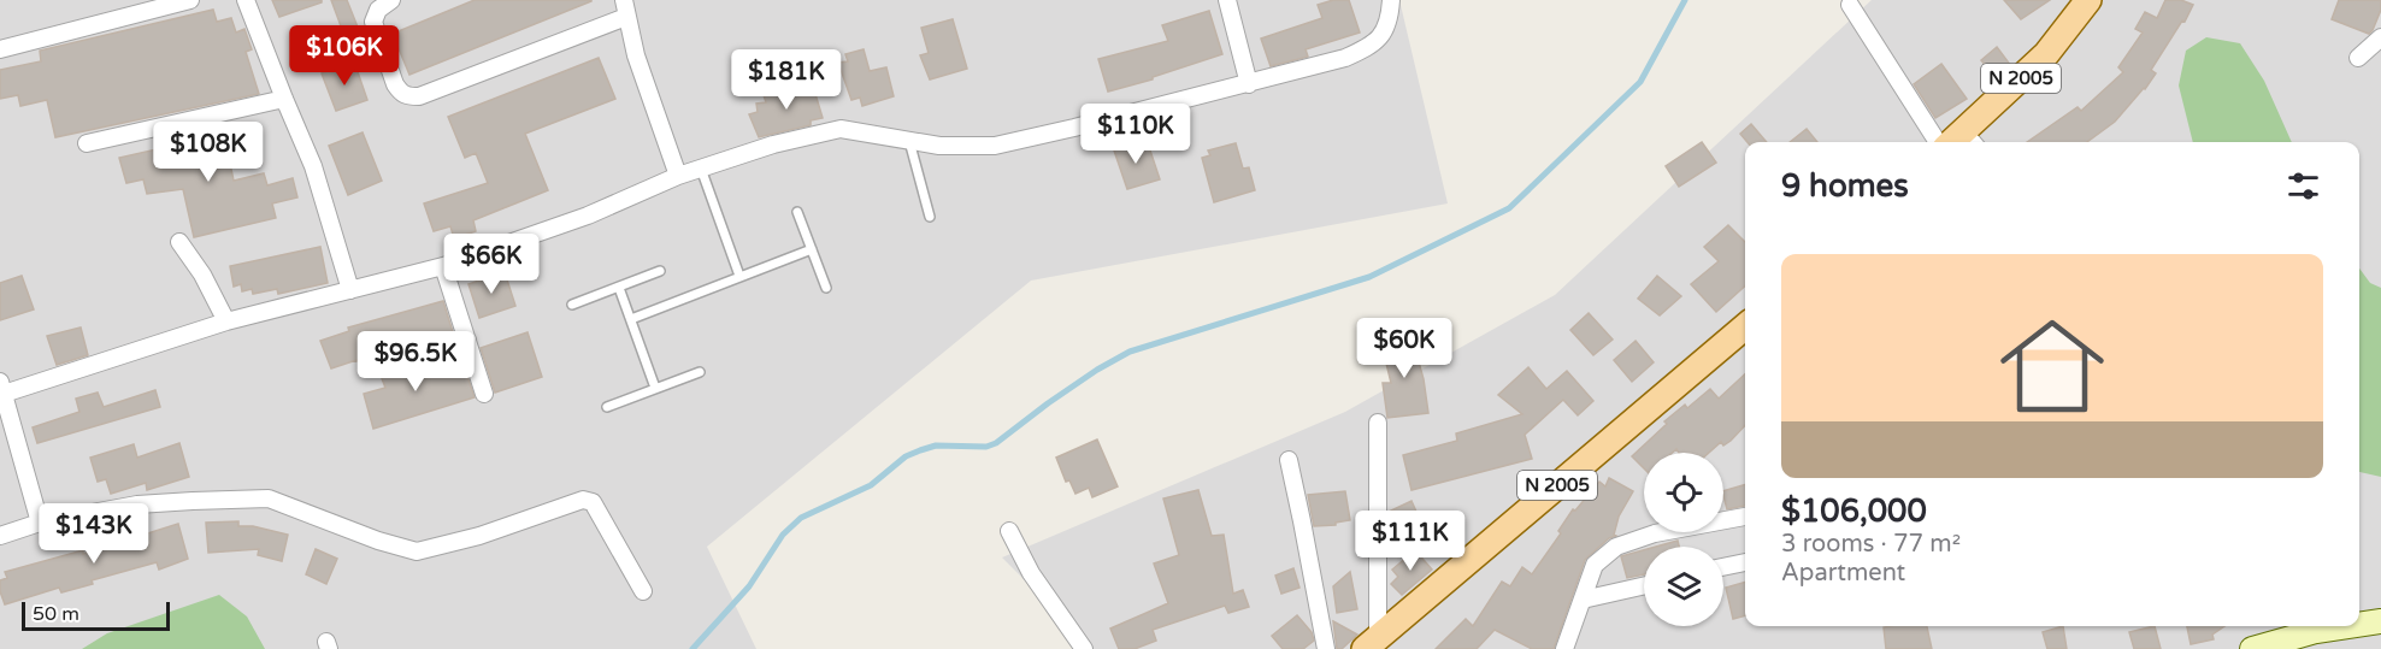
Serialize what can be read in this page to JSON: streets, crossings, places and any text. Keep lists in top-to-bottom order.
{
  "streets": {
    "main road": ["N 2005"]
  },
  "scale_bar": "50 m",
  "page": {
    "price": [
      "$106K",
      "$181K",
      "$110K",
      "$108K",
      "$66K",
      "$60K",
      "$96.5K",
      "$143K",
      "$111K"
    ],
    "heading": "9 homes",
    "list": [
      {
        "name": "$106,000",
        "note": "3 rooms · 77 m² · Apartment"
      }
    ],
    "scale": "50 m"
  }
}
